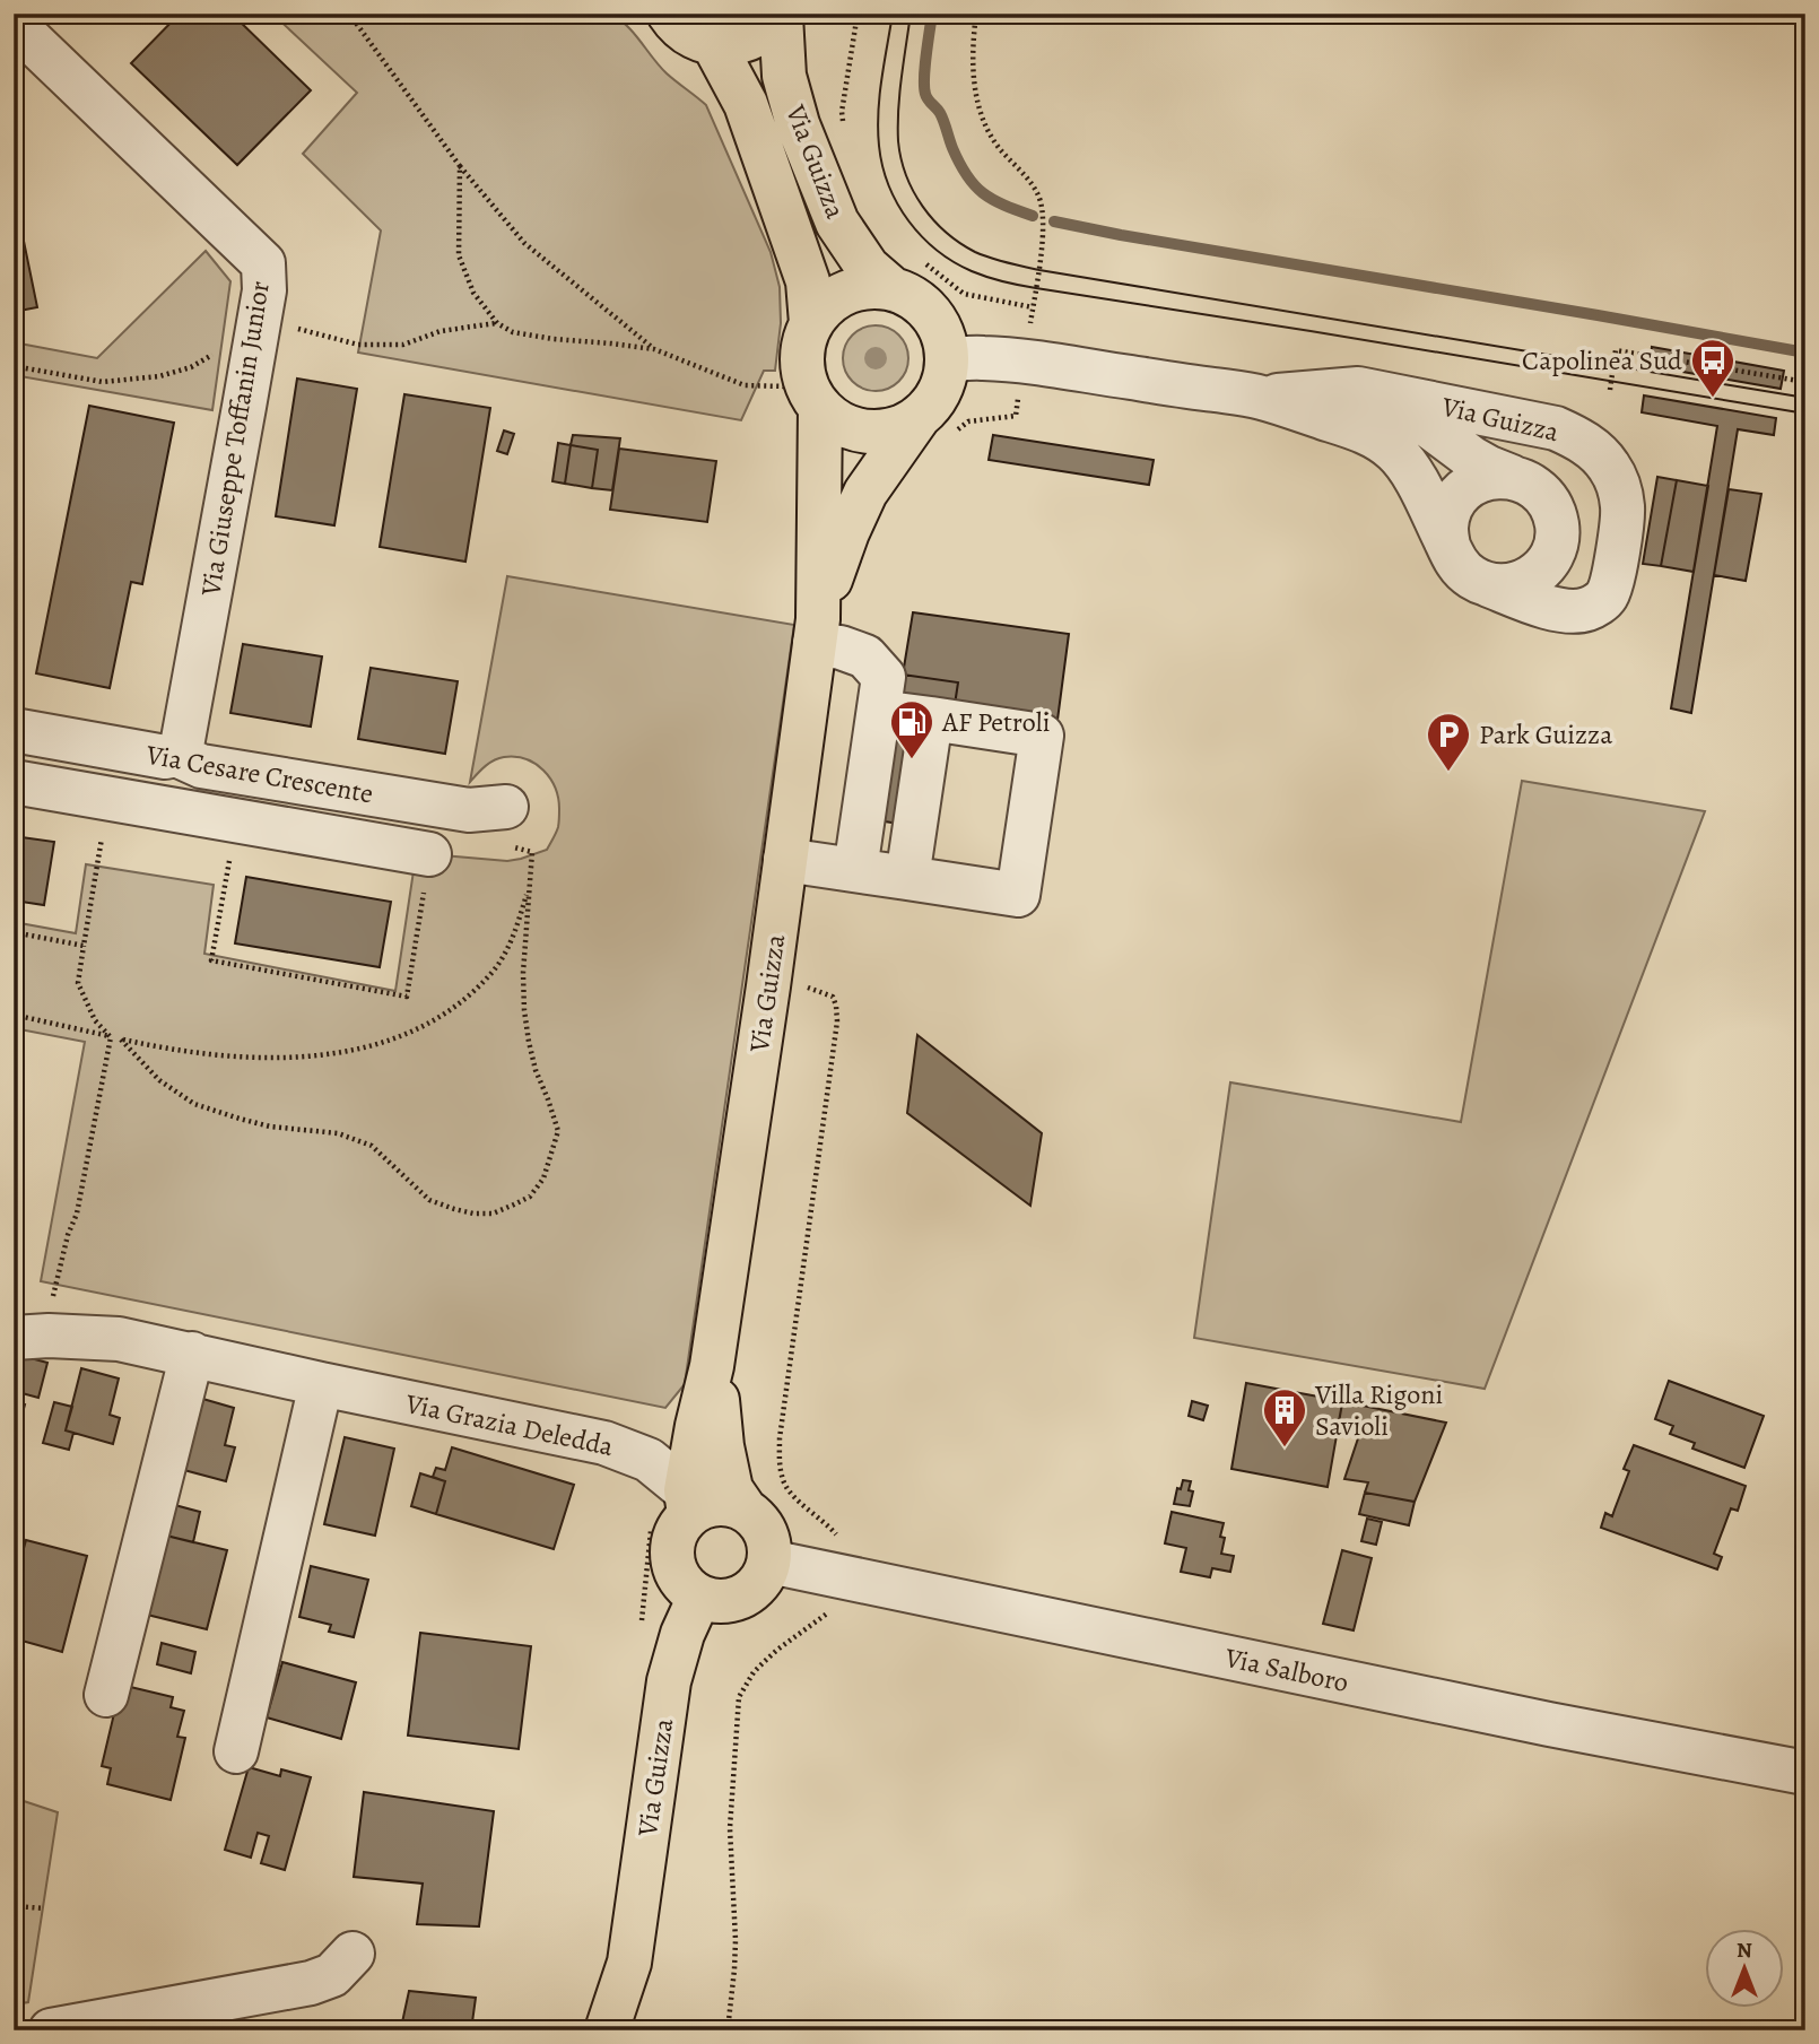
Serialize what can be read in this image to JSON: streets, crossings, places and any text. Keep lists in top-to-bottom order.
{
  "streets": {
    "main road": ["Via Guizza"],
    "street": [
      "Via Giuseppe Toffanin Junior",
      "Via Cesare Crescente",
      "Via Grazia Deledda",
      "Via Salboro"
    ]
  },
  "crossings": [
    ["Via Guizza", "Via Grazia Deledda"],
    ["Via Guizza", "Via Salboro"],
    ["Via Giuseppe Toffanin Junior", "Via Cesare Crescente"],
    ["Via Grazia Deledda", "Via Salboro"]
  ],
  "places": {
    "bus stop": ["Capolinea Sud"],
    "fuel station": ["AF Petroli"],
    "parking": ["Park Guizza"],
    "building": ["Villa Rigoni Savioli"]
  },
  "north": "top"
}
